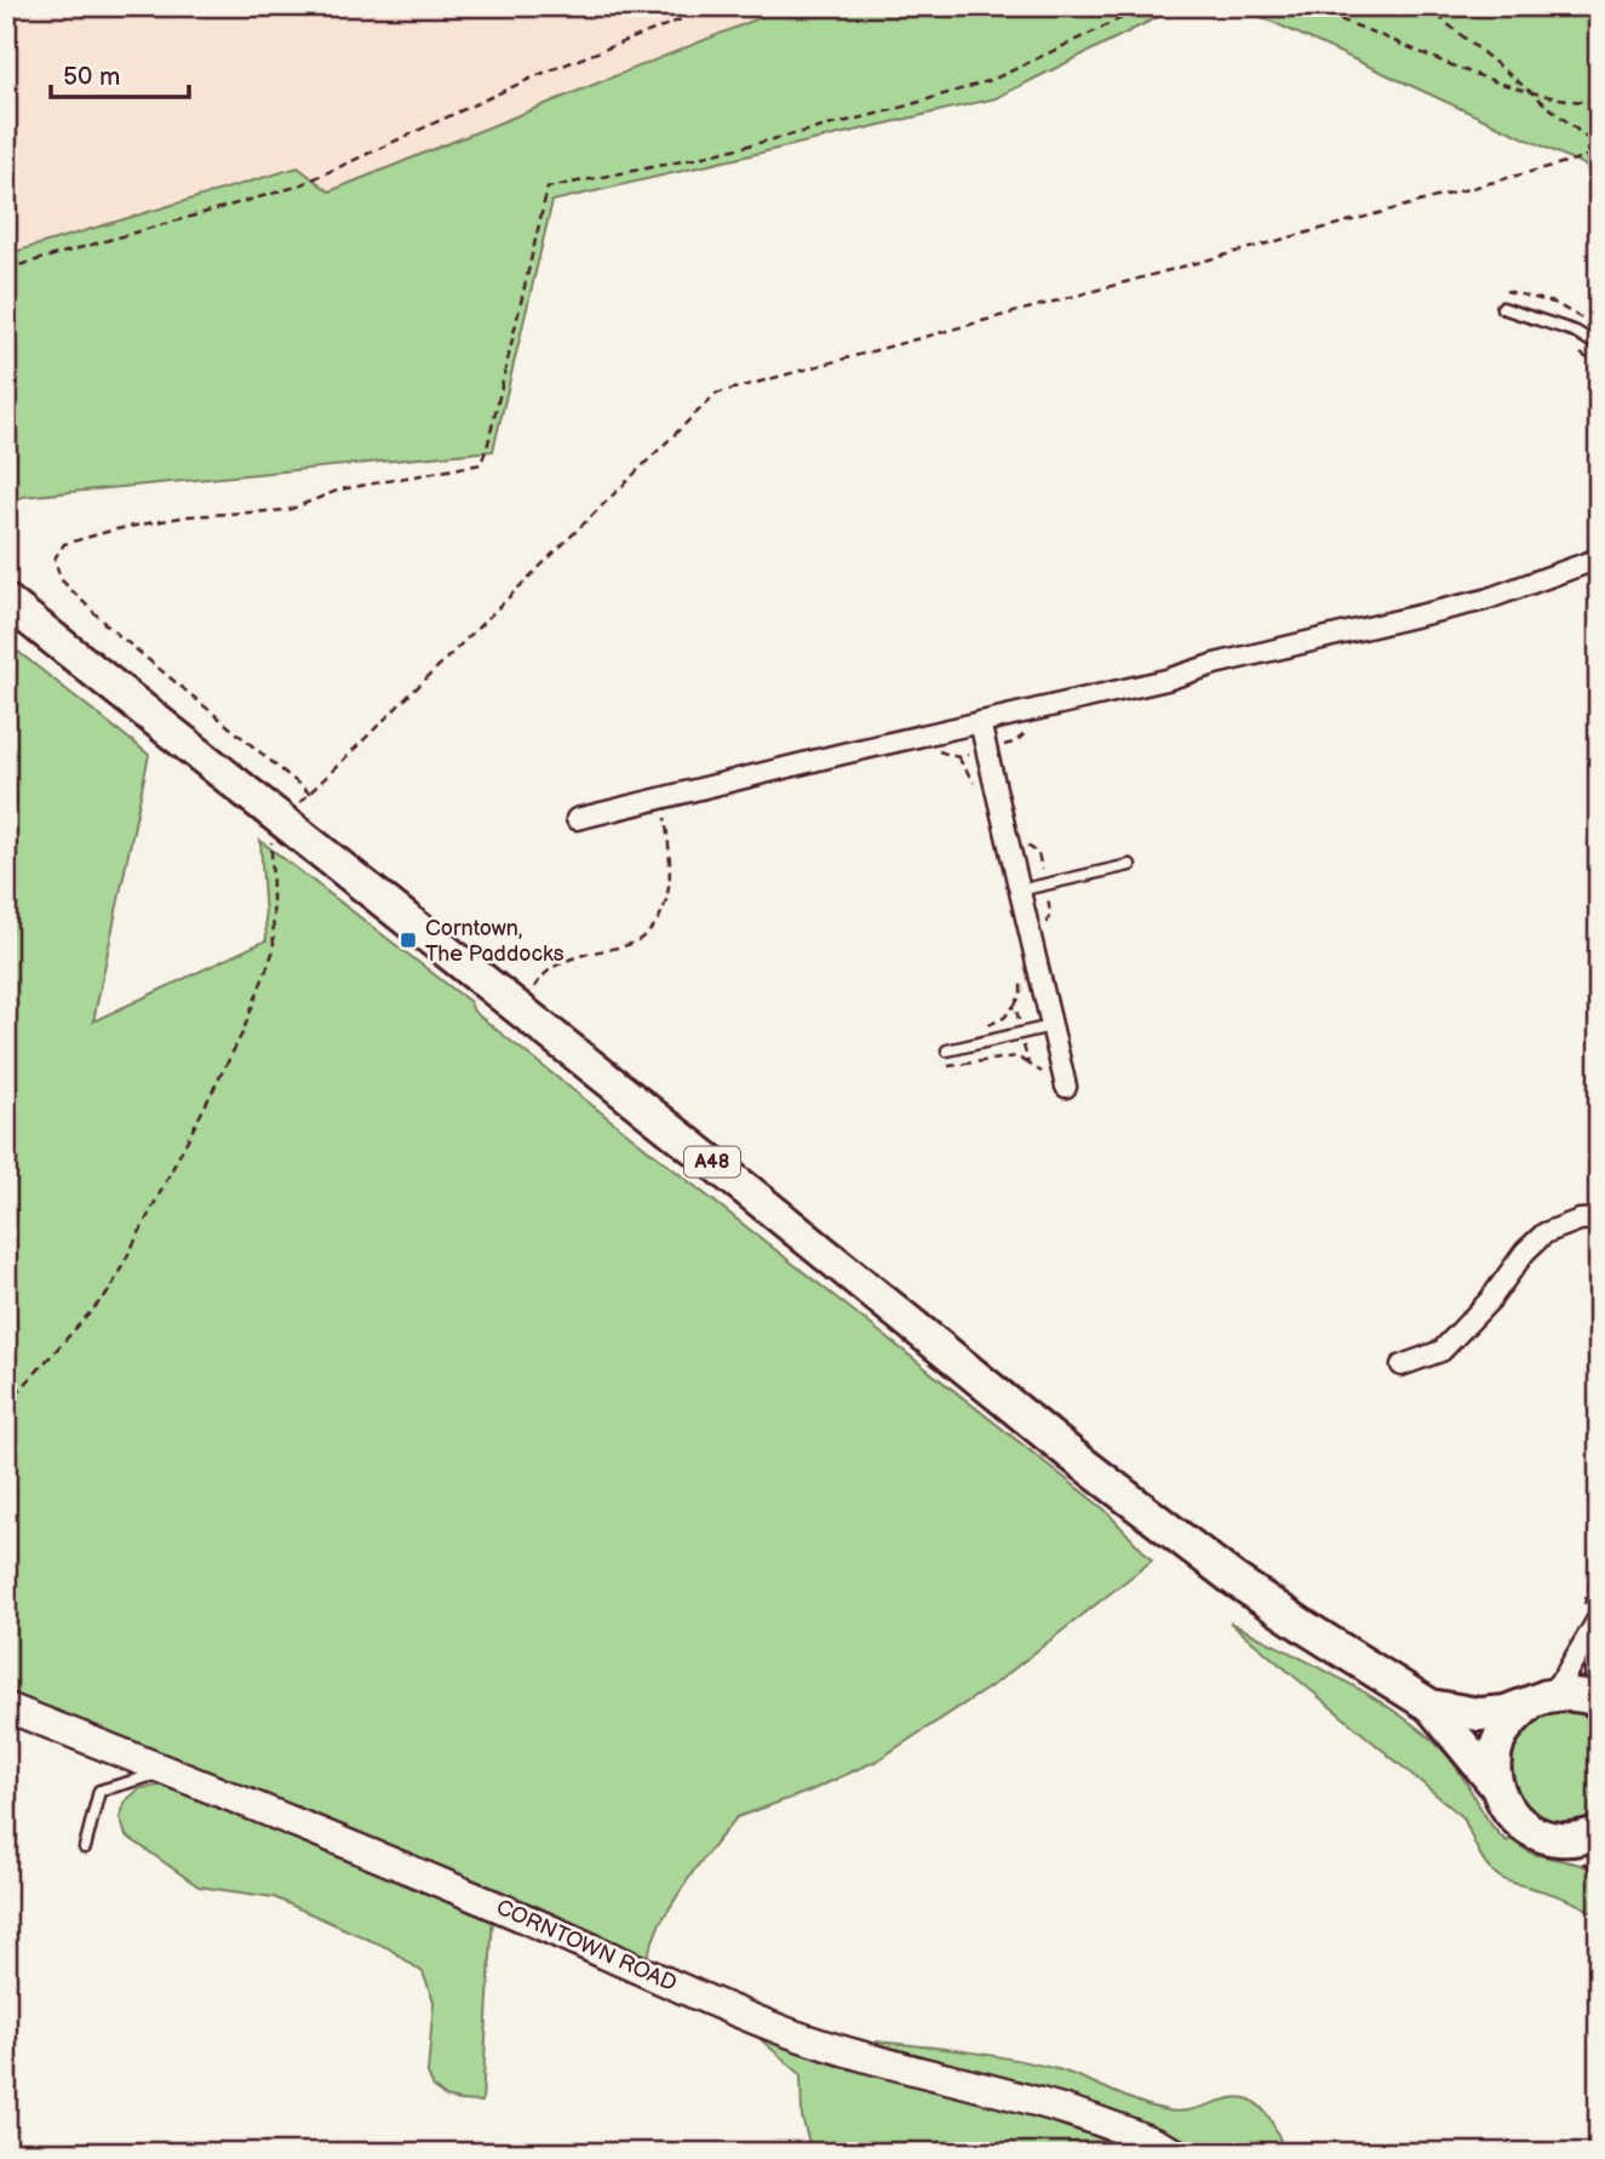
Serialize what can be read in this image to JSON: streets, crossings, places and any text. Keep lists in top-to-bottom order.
{
  "streets": {
    "main road": ["A48", "CORNTOWN ROAD"]
  },
  "places": {
    "transit": ["Corntown, The Paddocks"]
  },
  "scale_bar": "50 m"
}
